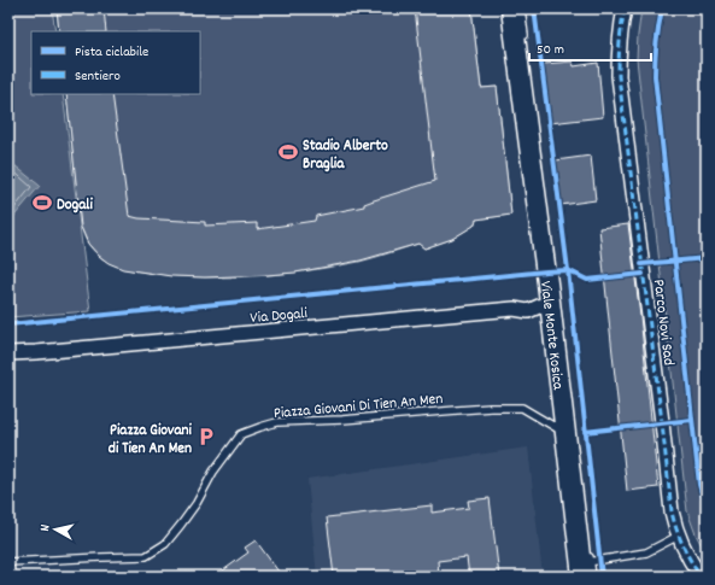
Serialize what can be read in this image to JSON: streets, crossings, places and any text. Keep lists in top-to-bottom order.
{
  "streets": {
    "street": ["Via Dogali", "Parco Novi Sad", "Viale Monte Kosica"],
    "lane": ["Piazza Giovani Di Tien An Men"]
  },
  "crossings": [
    ["Via Dogali", "Viale Monte Kosica"],
    ["Viale Monte Kosica", "Piazza Giovani Di Tien An Men"]
  ],
  "places": {
    "sports": ["Stadio Alberto Braglia", "Dogali"],
    "parking": ["Piazza Giovani di Tien An Men"]
  },
  "legend": ["Pista ciclabile", "Sentiero"],
  "scale_bar": "50 m",
  "north": "left"
}
